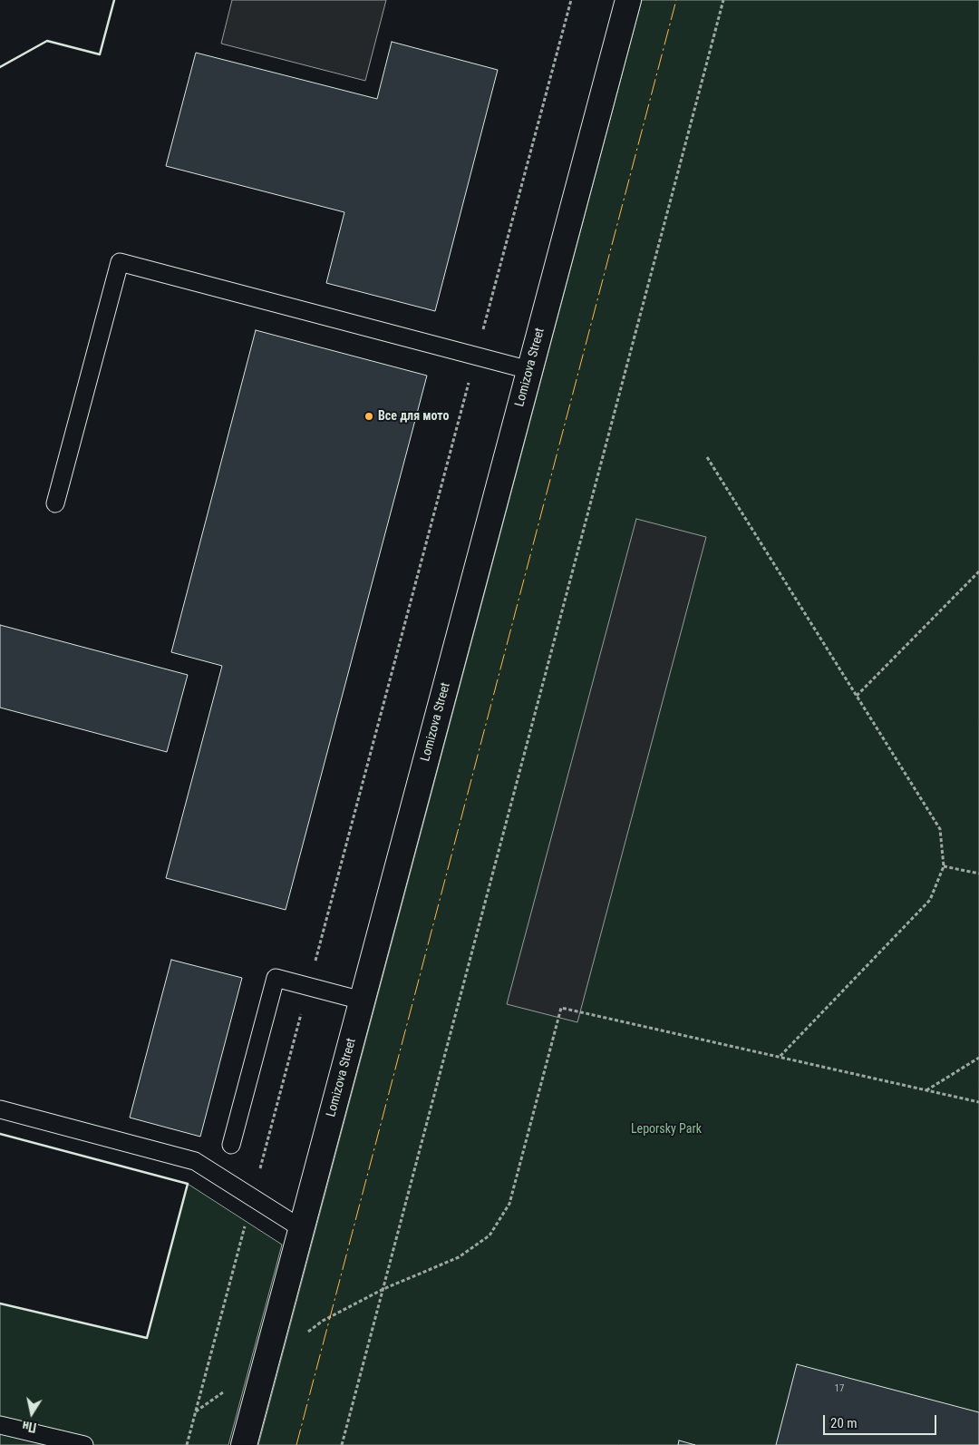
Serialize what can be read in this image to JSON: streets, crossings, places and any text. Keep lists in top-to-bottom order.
{
  "streets": {
    "street": ["Lomizova Street"]
  },
  "parks": ["Leporsky Park"],
  "places": ["Все для мото"],
  "house_numbers": ["17"],
  "scale_bar": "20 m",
  "north": "bottom"
}
